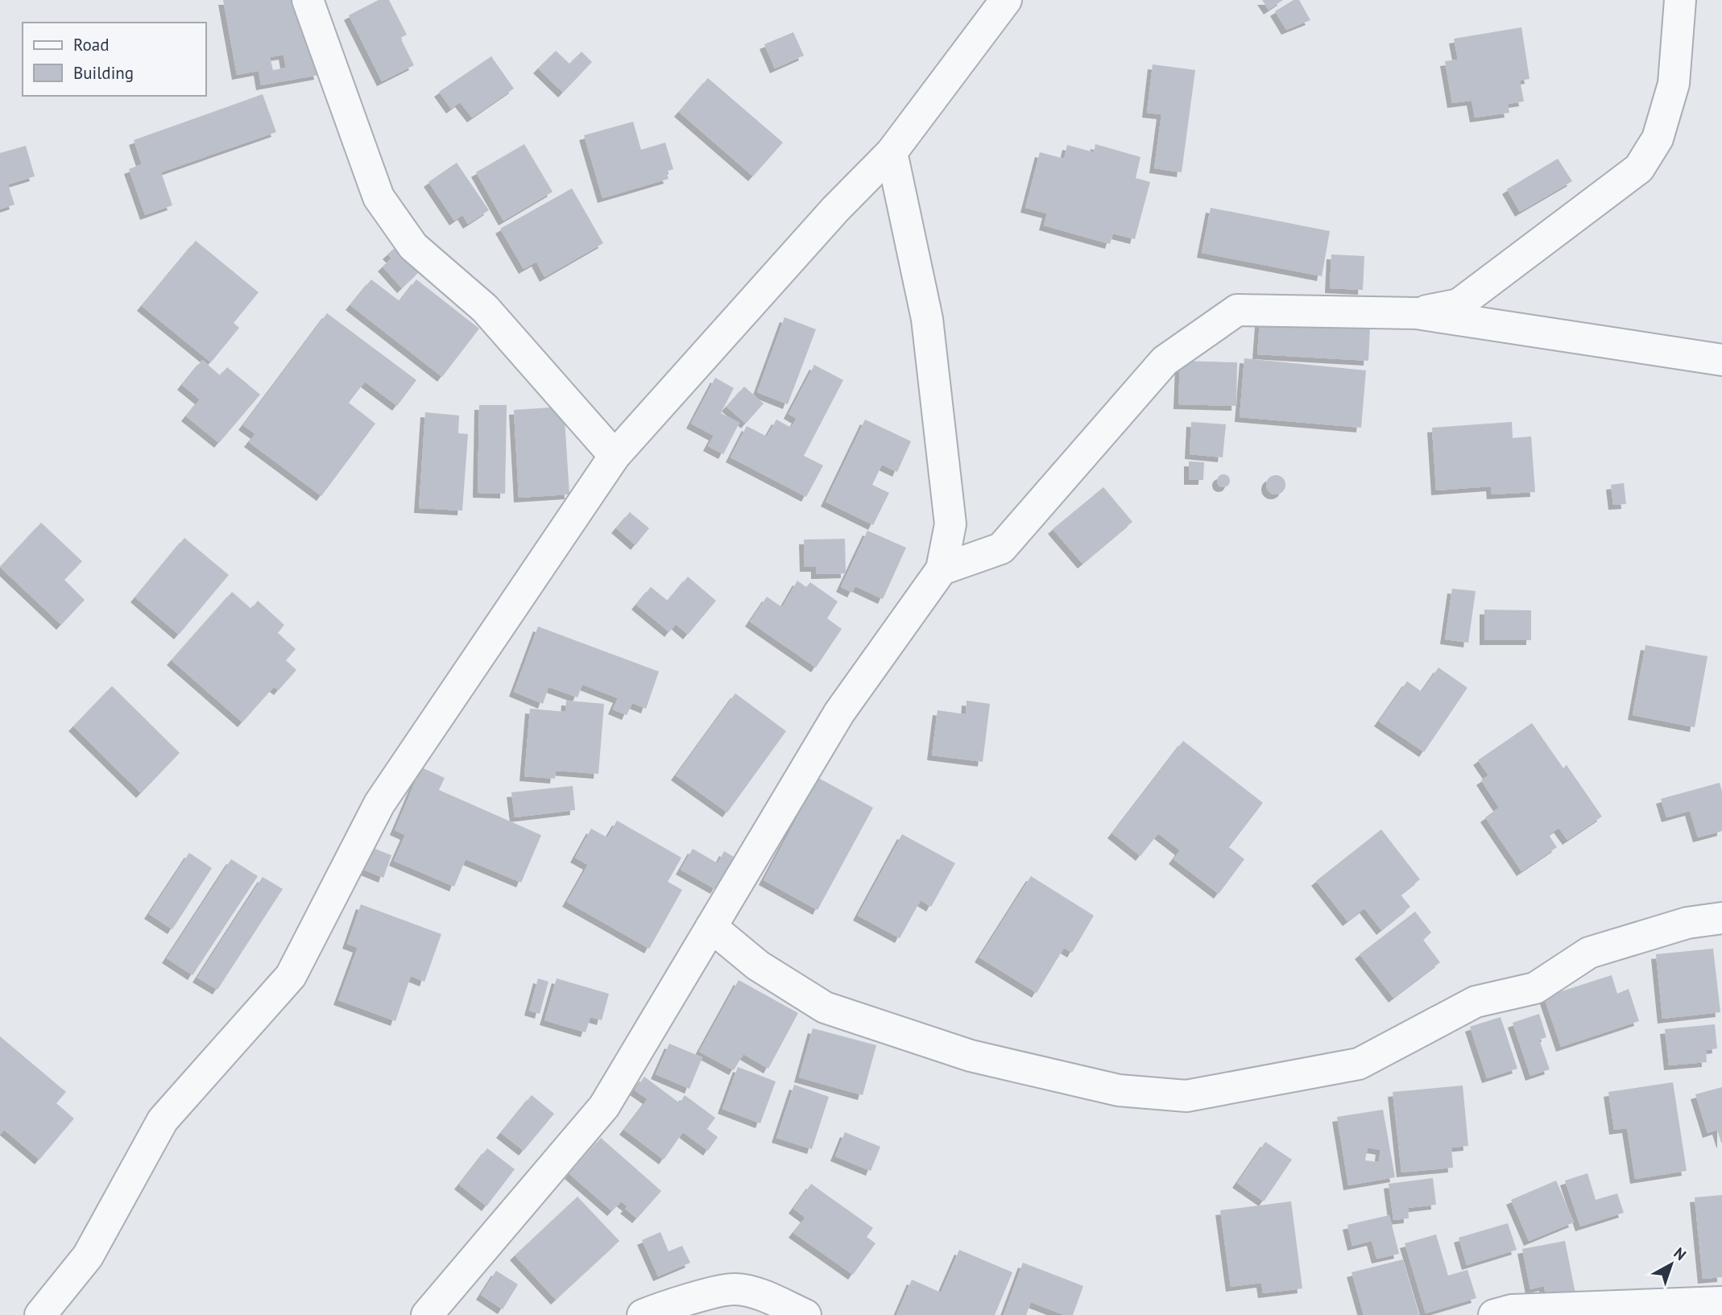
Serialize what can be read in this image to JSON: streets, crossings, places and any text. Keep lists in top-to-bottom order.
{
  "legend": ["Road", "Building"],
  "north": "top right"
}
